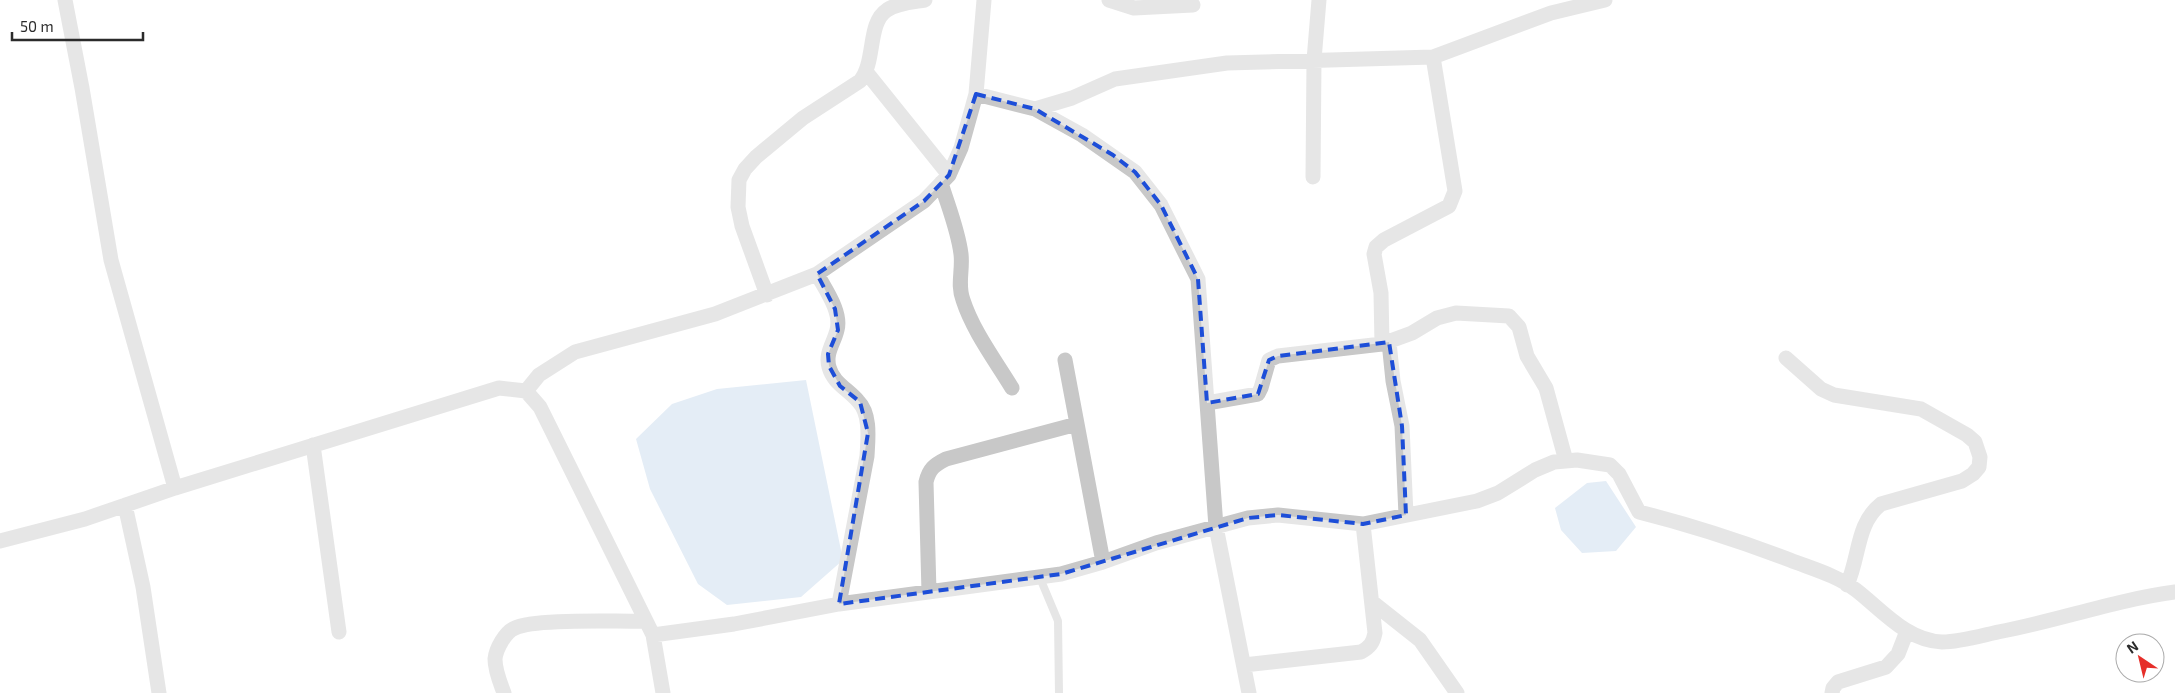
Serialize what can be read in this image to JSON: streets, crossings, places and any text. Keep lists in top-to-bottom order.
{
  "scale_bar": "50 m",
  "north": "top left"
}
